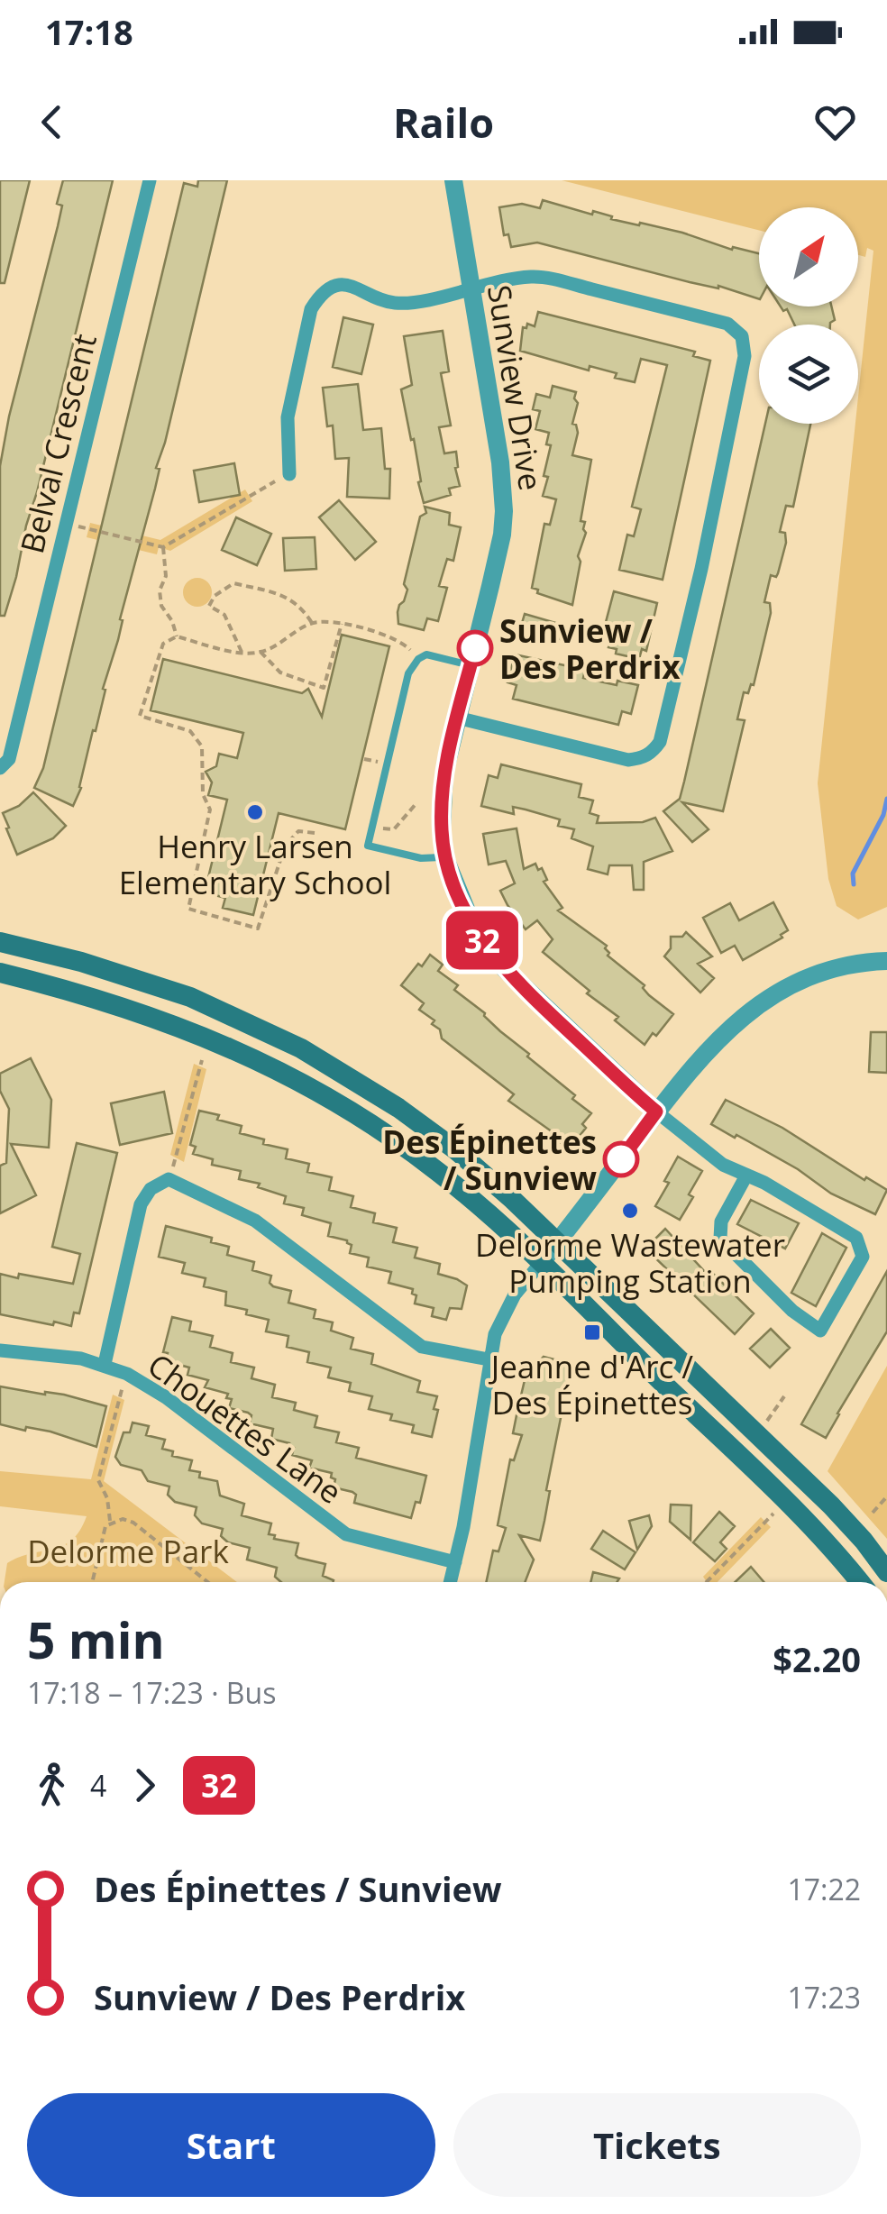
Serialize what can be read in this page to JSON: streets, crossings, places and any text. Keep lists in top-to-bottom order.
{
  "streets": {
    "street": ["Sunview Drive", "Belval Crescent", "Chouettes Lane"]
  },
  "parks": ["Delorme Park"],
  "places": {
    "other": [
      "Sunview / Des Perdrix",
      "Henry Larsen Elementary School",
      "Des Épinettes / Sunview",
      "Delorme Wastewater Pumping Station"
    ],
    "transit": ["Jeanne d'Arc / Des Épinettes"]
  },
  "lines": ["bus line 32"],
  "north": "top right",
  "page": {
    "status": "17:18",
    "header": "Railo",
    "on_map": "32",
    "heading": ["5 min", "17:18 – 17:23 · Bus", "$2.20"],
    "legs": ["4", "32"],
    "list": [
      {
        "name": "Des Épinettes / Sunview",
        "value": "17:22"
      },
      {
        "name": "Sunview / Des Perdrix",
        "value": "17:23"
      }
    ],
    "buttons": ["Start", "Tickets"]
  }
}
